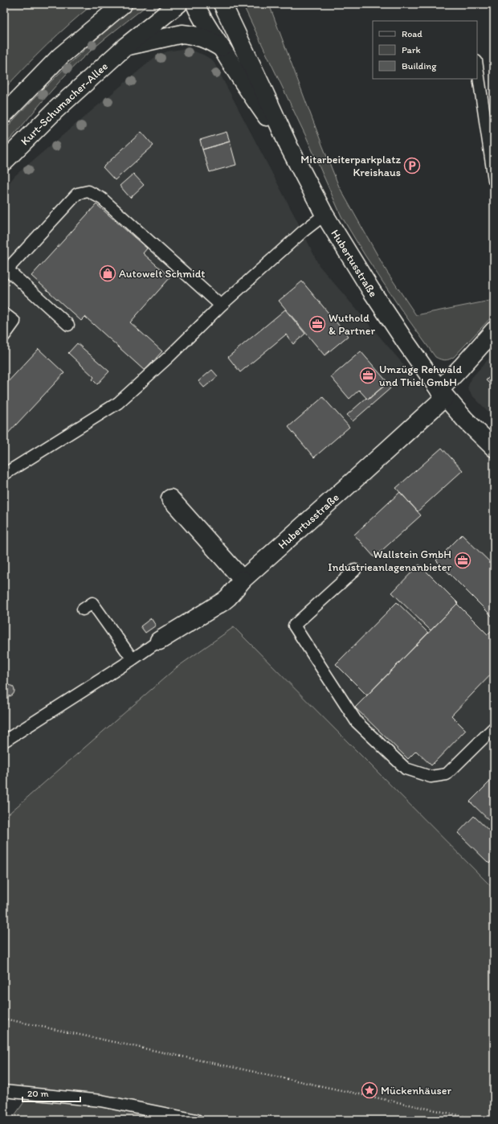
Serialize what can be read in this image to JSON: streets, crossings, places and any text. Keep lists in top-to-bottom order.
{
  "streets": {
    "street": ["Kurt-Schumacher-Allee", "Hubertusstraße"]
  },
  "crossings": [
    ["Kurt-Schumacher-Allee", "Hubertusstraße"]
  ],
  "places": {
    "parking": ["Mitarbeiterparkplatz Kreishaus"],
    "shop": ["Autowelt Schmidt"],
    "office": ["Wuthold & Partner", "Umzüge Rehwald und Thiel GmbH", "Wallstein GmbH Industrieanlagenanbieter"],
    "place": ["Mückenhäuser"]
  },
  "legend": ["Road", "Park", "Building"],
  "scale_bar": "20 m"
}
